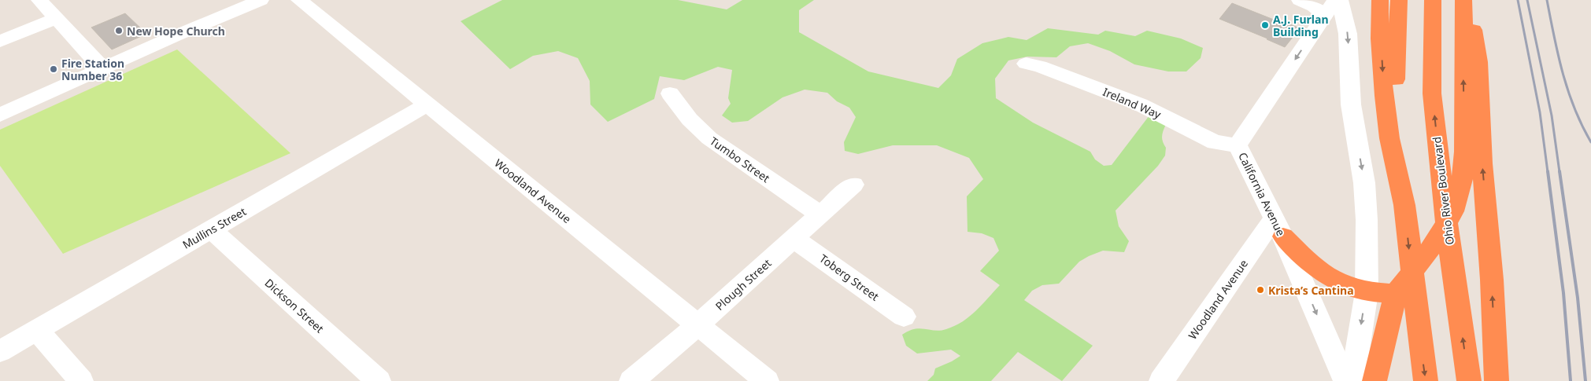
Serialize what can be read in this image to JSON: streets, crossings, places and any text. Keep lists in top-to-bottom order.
{
  "streets": {
    "highway": ["Ohio River Boulevard"],
    "street": [
      "Ireland Way",
      "Tumbo Street",
      "Woodland Avenue",
      "California Avenue",
      "Mullins Street",
      "Toberg Street",
      "Plough Street",
      "Dickson Street"
    ]
  },
  "crossings": [
    ["Ireland Way", "California Avenue"],
    ["Tumbo Street", "Plough Street"],
    ["Woodland Avenue", "California Avenue"],
    ["Woodland Avenue", "Mullins Street"],
    ["Woodland Avenue", "Plough Street"],
    ["Mullins Street", "Dickson Street"],
    ["Toberg Street", "Plough Street"]
  ],
  "places": [
    "A.J. Furlan Building",
    "New Hope Church",
    "Fire Station Number 36",
    "Krista’s Cantina"
  ]
}
